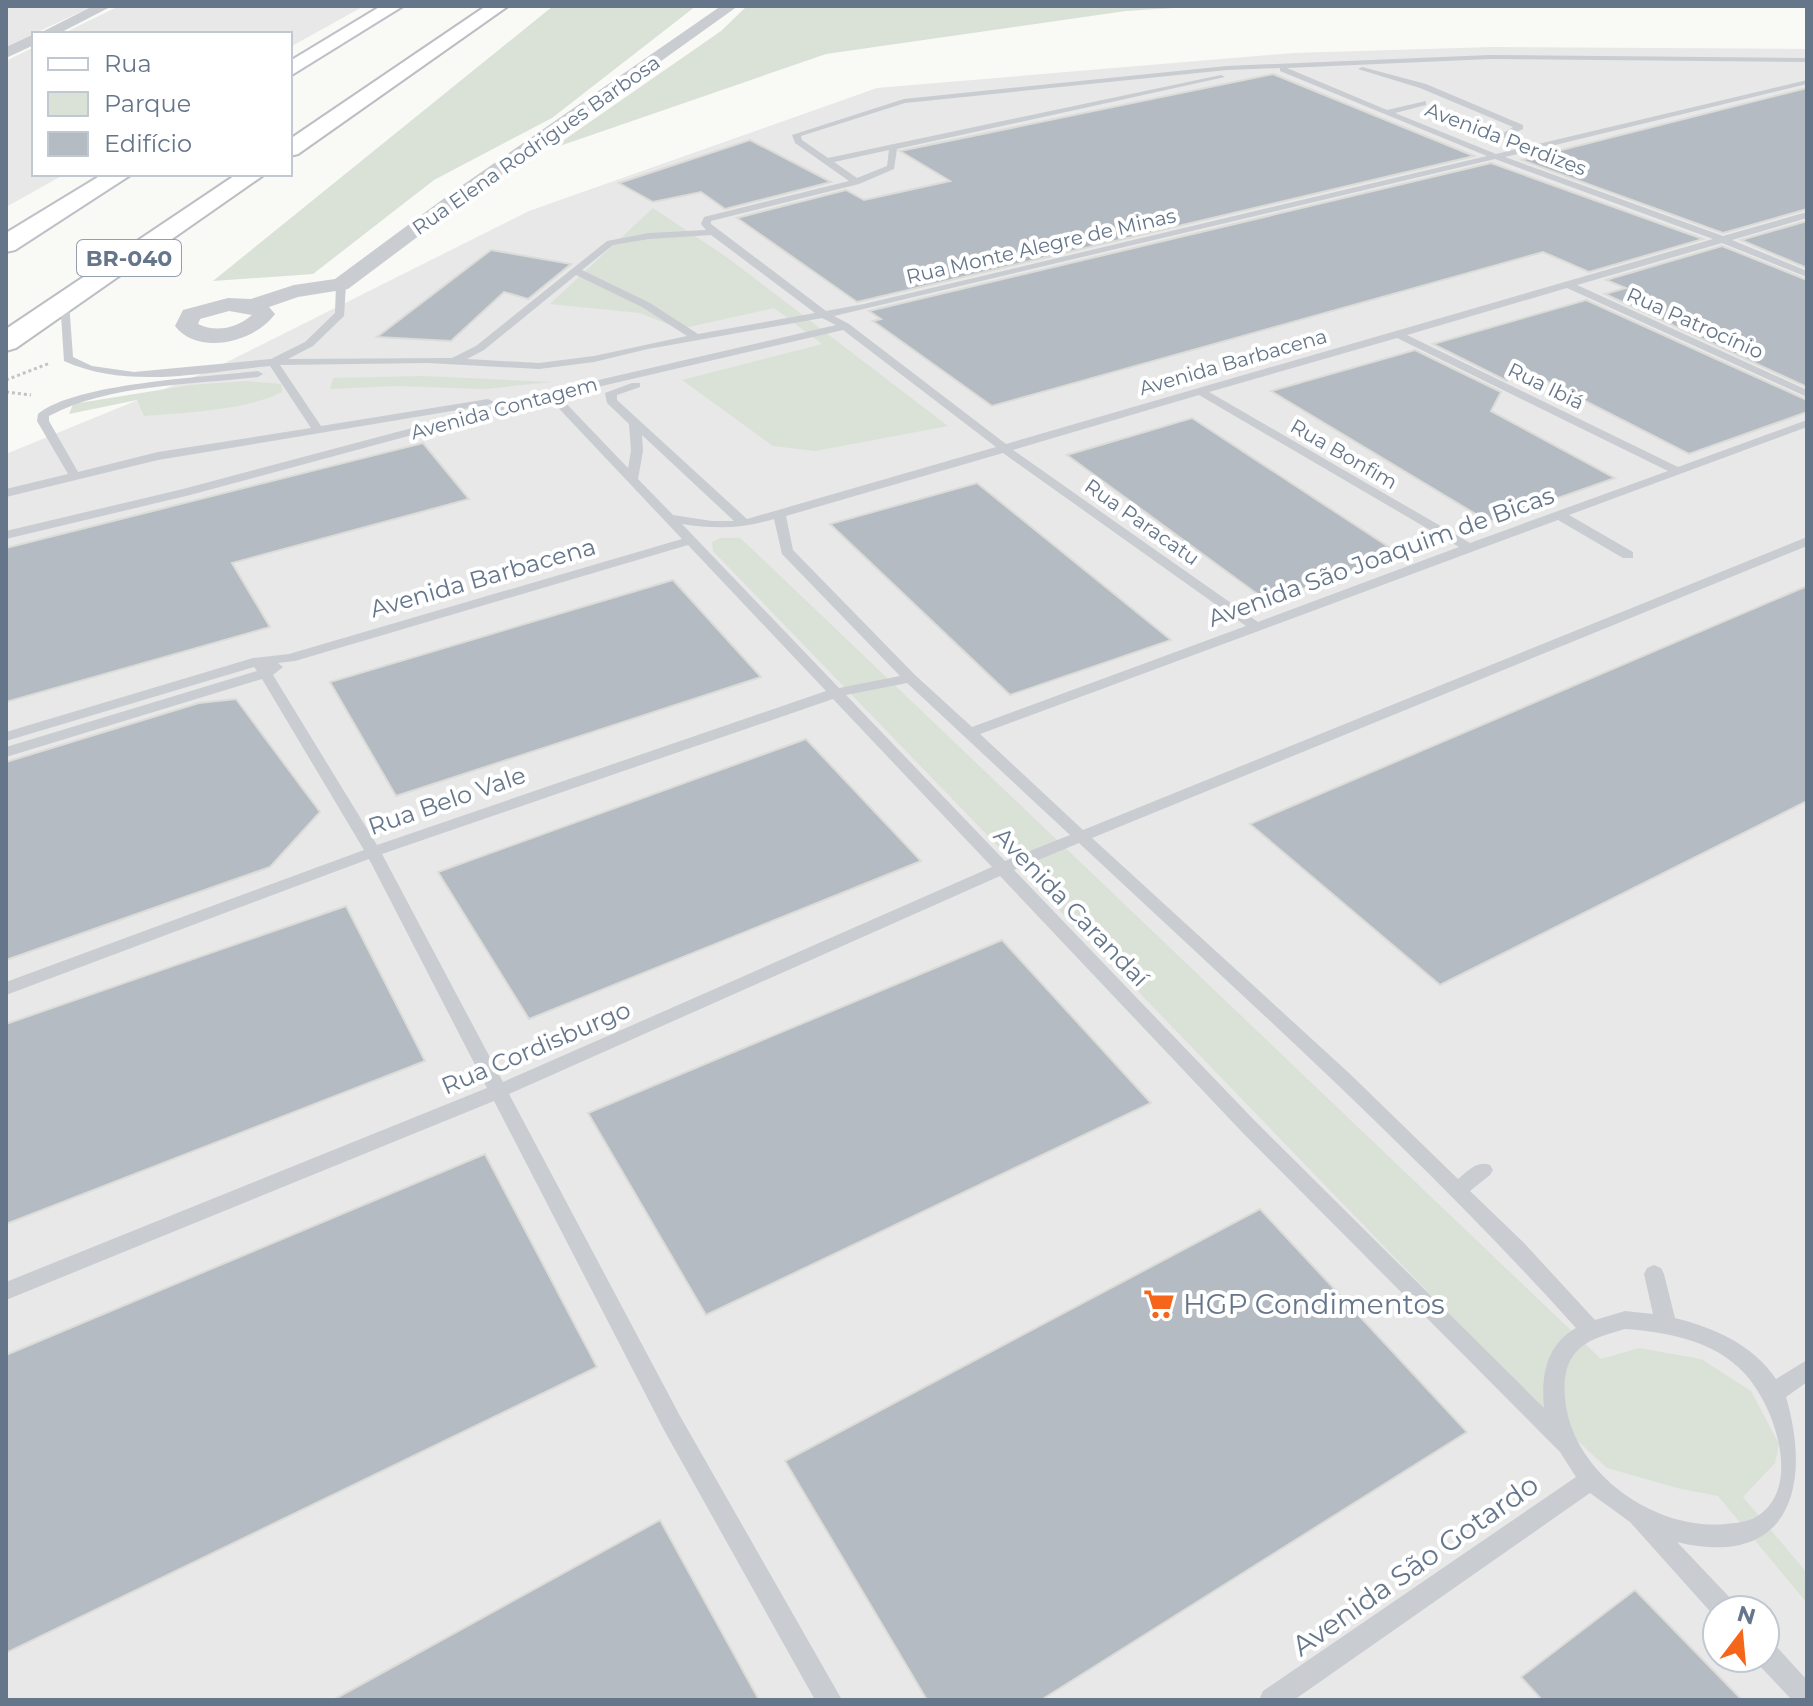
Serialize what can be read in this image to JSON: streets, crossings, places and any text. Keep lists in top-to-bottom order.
{
  "streets": {
    "main road": ["BR-040"],
    "street": ["Rua Elena Rodrigues Barbosa"],
    "lane": [
      "Avenida Perdizes",
      "Rua Monte Alegre de Minas",
      "Rua Patrocínio",
      "Avenida Barbacena",
      "Rua Ibiá",
      "Avenida Contagem",
      "Rua Bonfim",
      "Rua Paracatu",
      "Avenida São Joaquim de Bicas",
      "Rua Belo Vale",
      "Avenida Carandaí",
      "Rua Cordisburgo",
      "Avenida São Gotardo"
    ]
  },
  "crossings": [
    ["Avenida Perdizes", "Rua Monte Alegre de Minas"],
    ["Avenida Perdizes", "Avenida Barbacena"],
    ["Rua Patrocínio", "Avenida Barbacena"],
    ["Avenida Barbacena", "Rua Ibiá"],
    ["Avenida Barbacena", "Rua Bonfim"],
    ["Avenida Barbacena", "Rua Paracatu"],
    ["Avenida Barbacena", "Avenida Carandaí"],
    ["Rua Ibiá", "Avenida São Joaquim de Bicas"],
    ["Avenida Contagem", "Rua Paracatu"],
    ["Avenida Contagem", "Avenida Carandaí"],
    ["Rua Bonfim", "Avenida São Joaquim de Bicas"],
    ["Rua Paracatu", "Avenida São Joaquim de Bicas"],
    ["Rua Belo Vale", "Avenida Carandaí"],
    ["Avenida Carandaí", "Rua Cordisburgo"],
    ["Avenida Carandaí", "Avenida São Gotardo"]
  ],
  "places": {
    "supermarket": ["HGP Condimentos"]
  },
  "legend": ["Rua", "Parque", "Edifício"],
  "north": "top"
}
